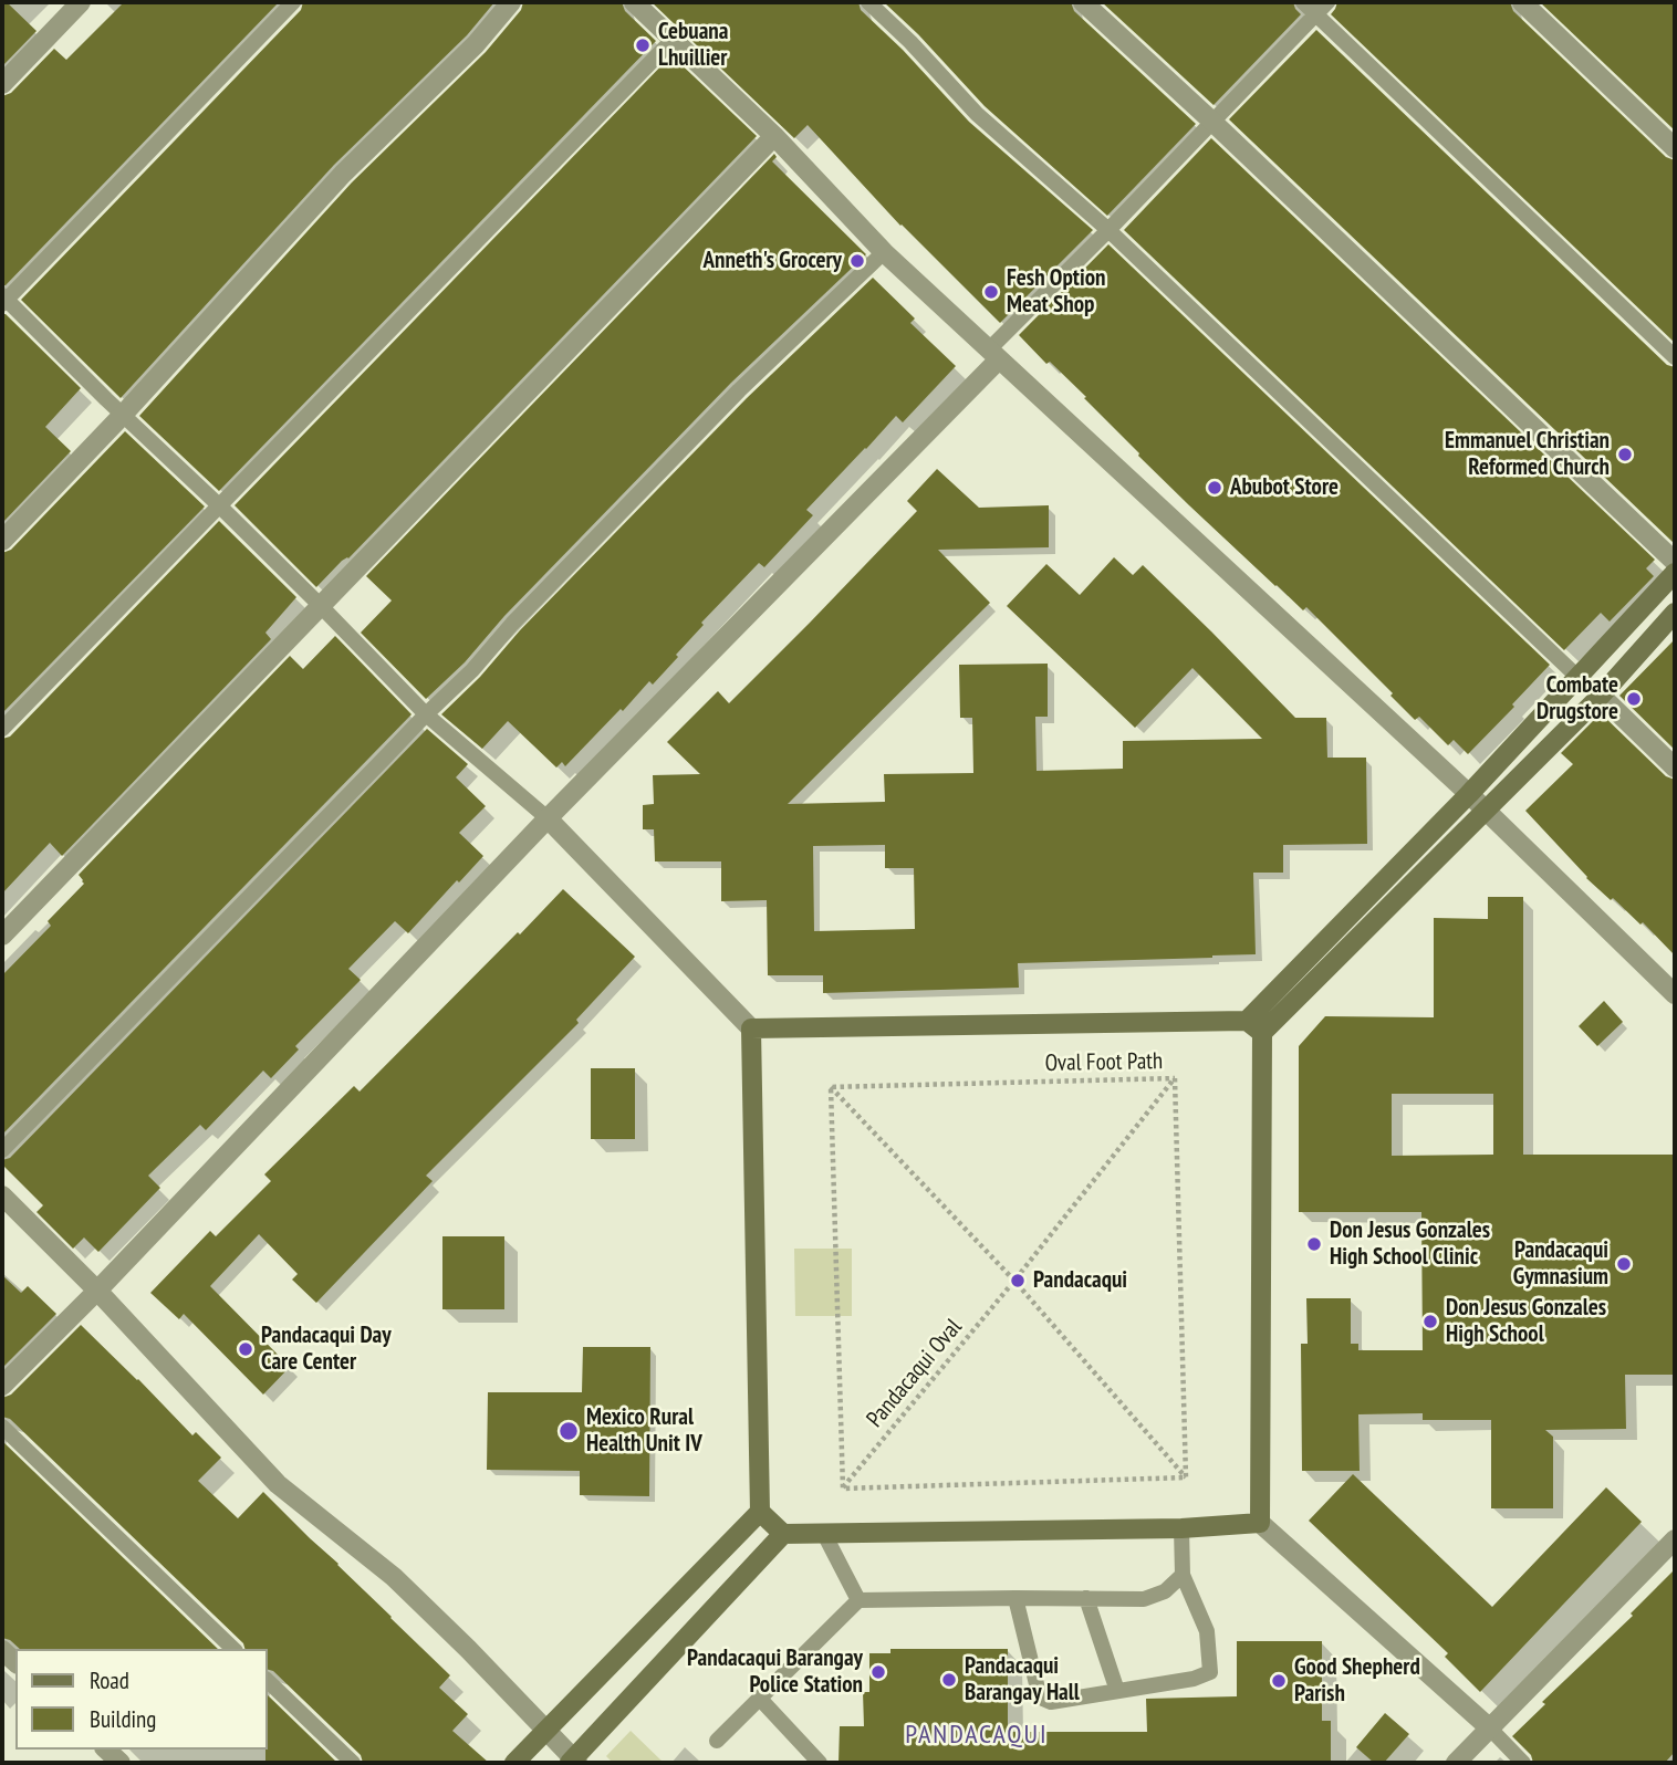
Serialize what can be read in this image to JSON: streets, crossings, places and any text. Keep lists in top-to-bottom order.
{
  "streets": {
    "path": ["Oval Foot Path", "Pandacaqui Oval"]
  },
  "crossings": [
    ["Oval Foot Path", "Pandacaqui Oval"]
  ],
  "districts": ["PANDACAQUI"],
  "places": [
    "Cebuana Lhuillier",
    "Anneth's Grocery",
    "Fesh Option Meat Shop",
    "Emmanuel Christian Reformed Church",
    "Abubot Store",
    "Combate Drugstore",
    "Don Jesus Gonzales High School Clinic",
    "Pandacaqui Gymnasium",
    "Pandacaqui",
    "Don Jesus Gonzales High School",
    "Pandacaqui Day Care Center",
    "Mexico Rural Health Unit IV",
    "Pandacaqui Barangay Police Station",
    "Pandacaqui Barangay Hall",
    "Good Shepherd Parish"
  ],
  "legend": ["Road", "Building"]
}
